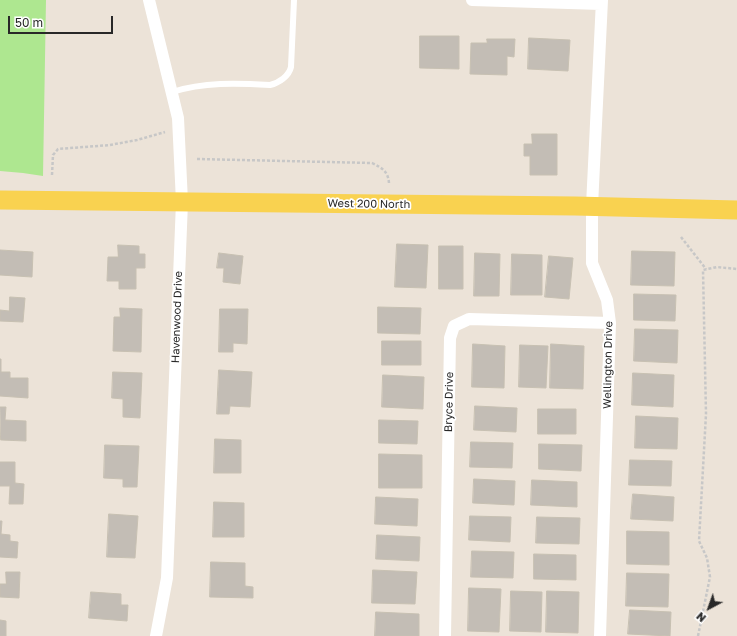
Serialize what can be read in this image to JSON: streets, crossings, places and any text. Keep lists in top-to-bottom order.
{
  "streets": {
    "main road": ["West 200 North"],
    "street": ["Havenwood Drive", "Wellington Drive", "Bryce Drive"]
  },
  "crossings": [
    ["West 200 North", "Havenwood Drive"],
    ["West 200 North", "Wellington Drive"],
    ["Wellington Drive", "Bryce Drive"]
  ],
  "scale_bar": "50 m",
  "north": "bottom left"
}
